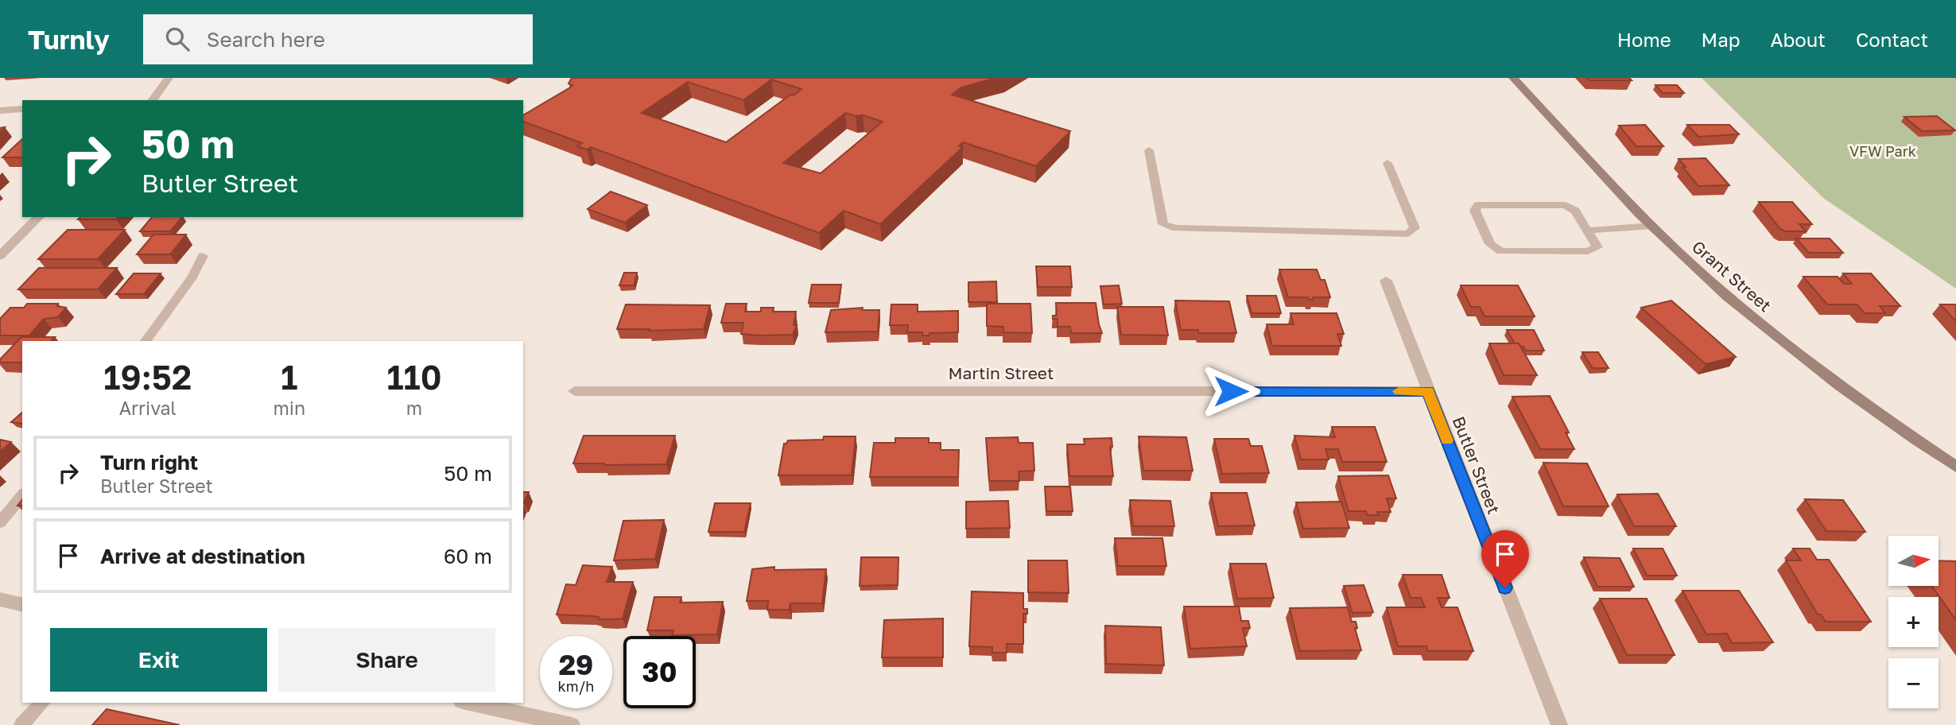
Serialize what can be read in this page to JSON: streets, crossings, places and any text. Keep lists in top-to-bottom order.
{
  "streets": {
    "street": ["Grant Street", "Martin Street", "Butler Street"]
  },
  "crossings": [
    ["Martin Street", "Butler Street"]
  ],
  "parks": ["VFW Park"],
  "north": "right",
  "page": {
    "header": "Turnly",
    "search": "Search here",
    "nav": [
      "Home",
      "Map",
      "About",
      "Contact"
    ],
    "turn": ["50 m", "Butler Street"],
    "eta": [
      "19:52",
      "Arrival",
      "1",
      "min",
      "110",
      "m"
    ],
    "list": [
      {
        "name": "Turn right",
        "note": "Butler Street",
        "value": "50 m"
      },
      {
        "name": "Arrive at destination",
        "value": "60 m"
      }
    ],
    "map_buttons": ["+", "−"],
    "buttons": ["Exit", "Share"],
    "speed": "29 km/h",
    "limit": "30"
  }
}
